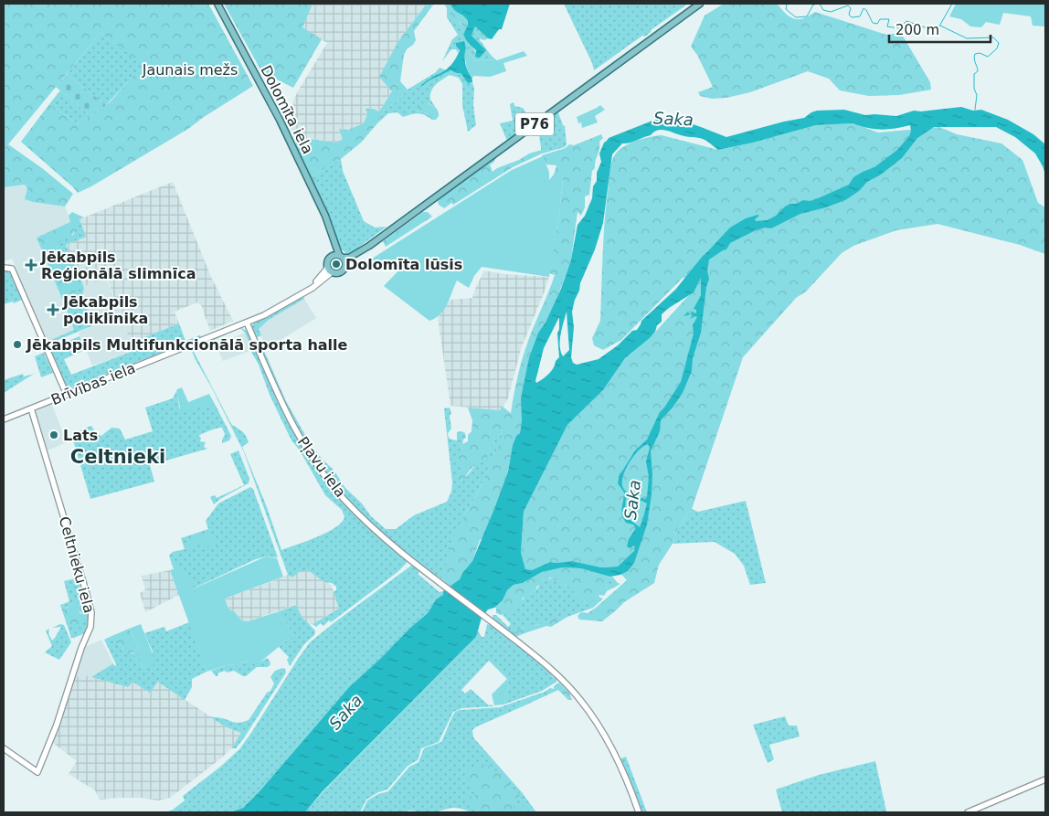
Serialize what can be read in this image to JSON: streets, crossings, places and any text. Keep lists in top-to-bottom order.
{
  "streets": {
    "main road": ["Dolomīta iela", "P76"],
    "street": ["Brīvības iela", "Pļavu iela", "Celtnieku iela"]
  },
  "crossings": [
    ["Dolomīta iela", "P76"],
    ["Dolomīta iela", "Brīvības iela"],
    ["P76", "Brīvības iela"],
    ["Brīvības iela", "Pļavu iela"],
    ["Brīvības iela", "Celtnieku iela"]
  ],
  "districts": ["Celtnieki"],
  "water": ["Saka"],
  "parks": ["Jaunais mežs"],
  "places": {
    "other": ["Dolomīta lūsis", "Jēkabpils Multifunkcionālā sporta halle", "Lats"],
    "health": ["Jēkabpils Reģionālā slimnīca", "Jēkabpils poliklīnika"]
  },
  "scale_bar": "200 m"
}
